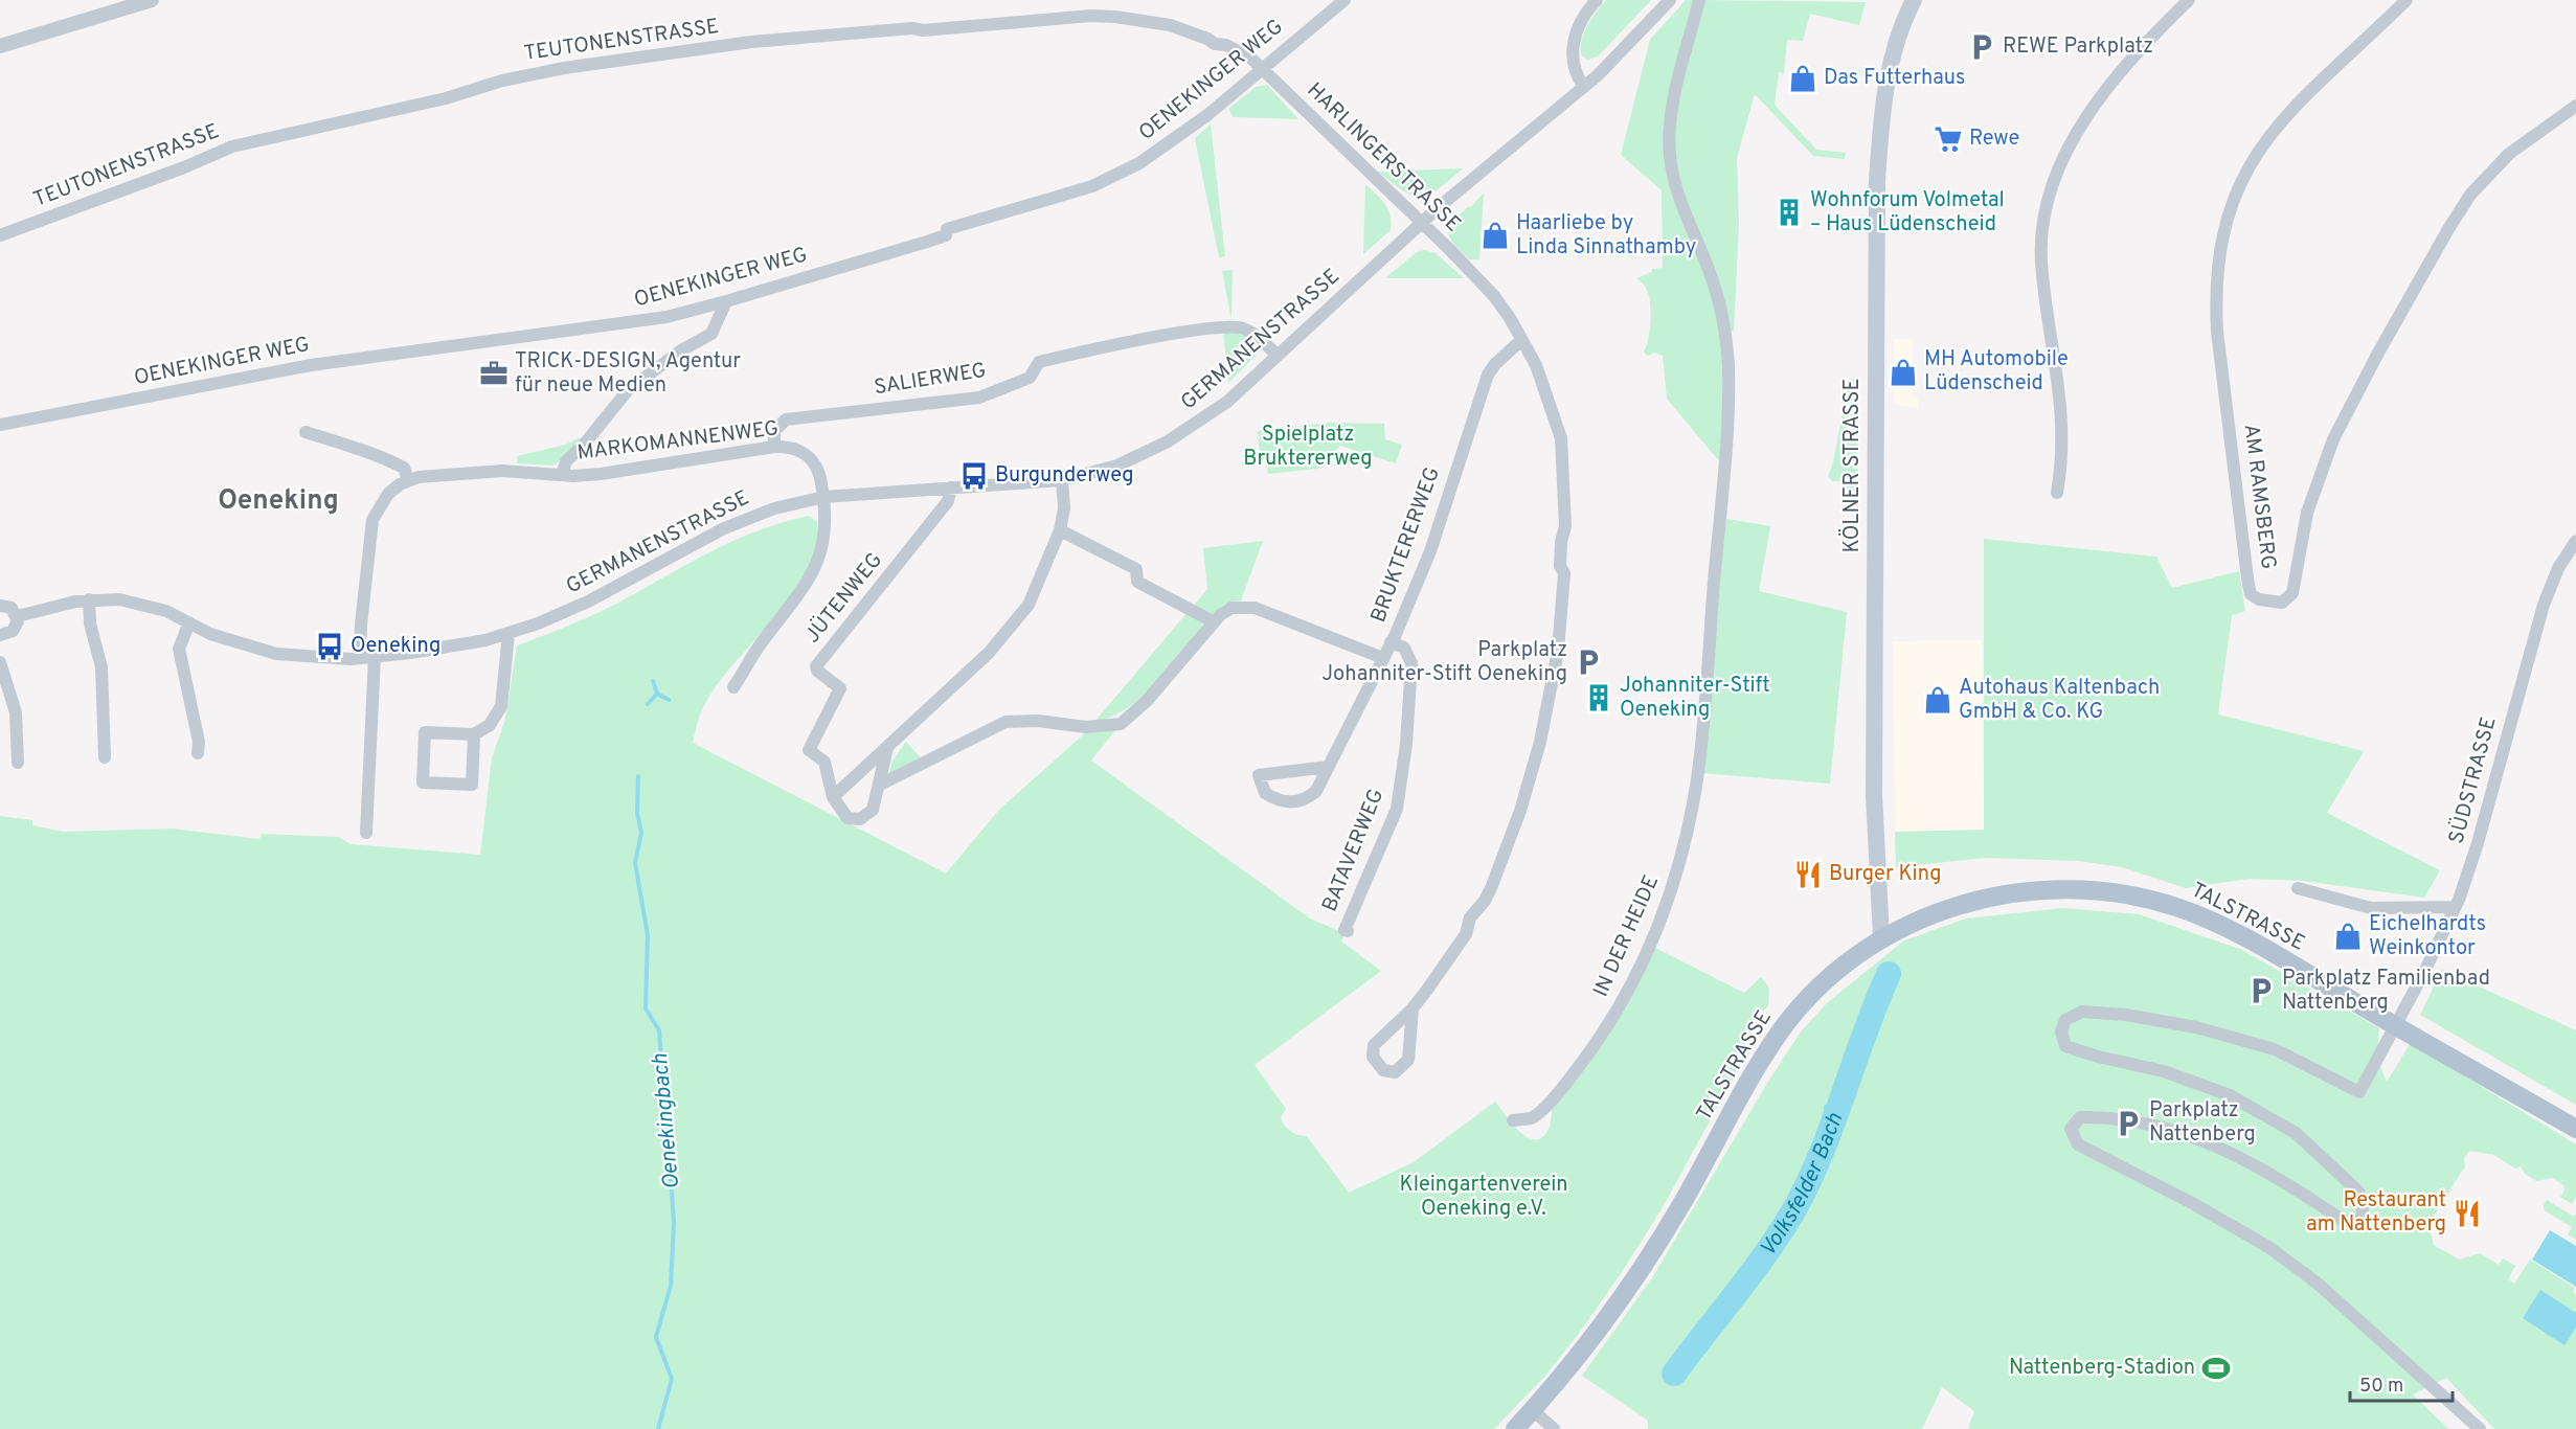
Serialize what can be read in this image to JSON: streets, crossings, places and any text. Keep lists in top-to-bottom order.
{
  "streets": {
    "main road": ["KÖLNER STRASSE", "TALSTRASSE"],
    "street": [
      "TEUTONENSTRASSE",
      "OENEKINGER WEG",
      "HARLINGERSTRASSE",
      "GERMANENSTRASSE",
      "SALIERWEG",
      "MARKOMANNENWEG",
      "AM RAMSBERG",
      "BRUKTERERWEG",
      "JÜTENWEG",
      "SÜDSTRASSE",
      "BATAVERWEG",
      "IN DER HEIDE"
    ]
  },
  "crossings": [
    ["TEUTONENSTRASSE", "OENEKINGER WEG"],
    ["TEUTONENSTRASSE", "HARLINGERSTRASSE"],
    ["OENEKINGER WEG", "HARLINGERSTRASSE"],
    ["HARLINGERSTRASSE", "GERMANENSTRASSE"],
    ["HARLINGERSTRASSE", "BRUKTERERWEG"],
    ["GERMANENSTRASSE", "SALIERWEG"],
    ["GERMANENSTRASSE", "MARKOMANNENWEG"],
    ["GERMANENSTRASSE", "JÜTENWEG"],
    ["SALIERWEG", "MARKOMANNENWEG"],
    ["KÖLNER STRASSE", "TALSTRASSE"],
    ["BRUKTERERWEG", "BATAVERWEG"],
    ["SÜDSTRASSE", "TALSTRASSE"]
  ],
  "districts": ["Oeneking"],
  "water": ["Oenekingbach", "Volksfelder Bach"],
  "parks": ["Spielplatz Bruktererweg", "Kleingartenverein Oeneking e.V."],
  "places": {
    "parking": [
      "REWE Parkplatz",
      "Parkplatz Johanniter-Stift Oeneking",
      "Parkplatz Familienbad Nattenberg",
      "Parkplatz Nattenberg"
    ],
    "shop": [
      "Das Futterhaus",
      "Haarliebe by Linda Sinnathamby",
      "MH Automobile Lüdenscheid",
      "Autohaus Kaltenbach GmbH & Co. KG",
      "Eichelhardts Weinkontor"
    ],
    "supermarket": ["Rewe"],
    "building": ["Wohnforum Volmetal – Haus Lüdenscheid", "Johanniter-Stift Oeneking"],
    "office": ["TRICK-DESIGN, Agentur für neue Medien"],
    "bus stop": ["Burgunderweg", "Oeneking"],
    "restaurant": ["Burger King", "Restaurant am Nattenberg"],
    "sports": ["Nattenberg-Stadion"]
  },
  "scale_bar": "50 m"
}
